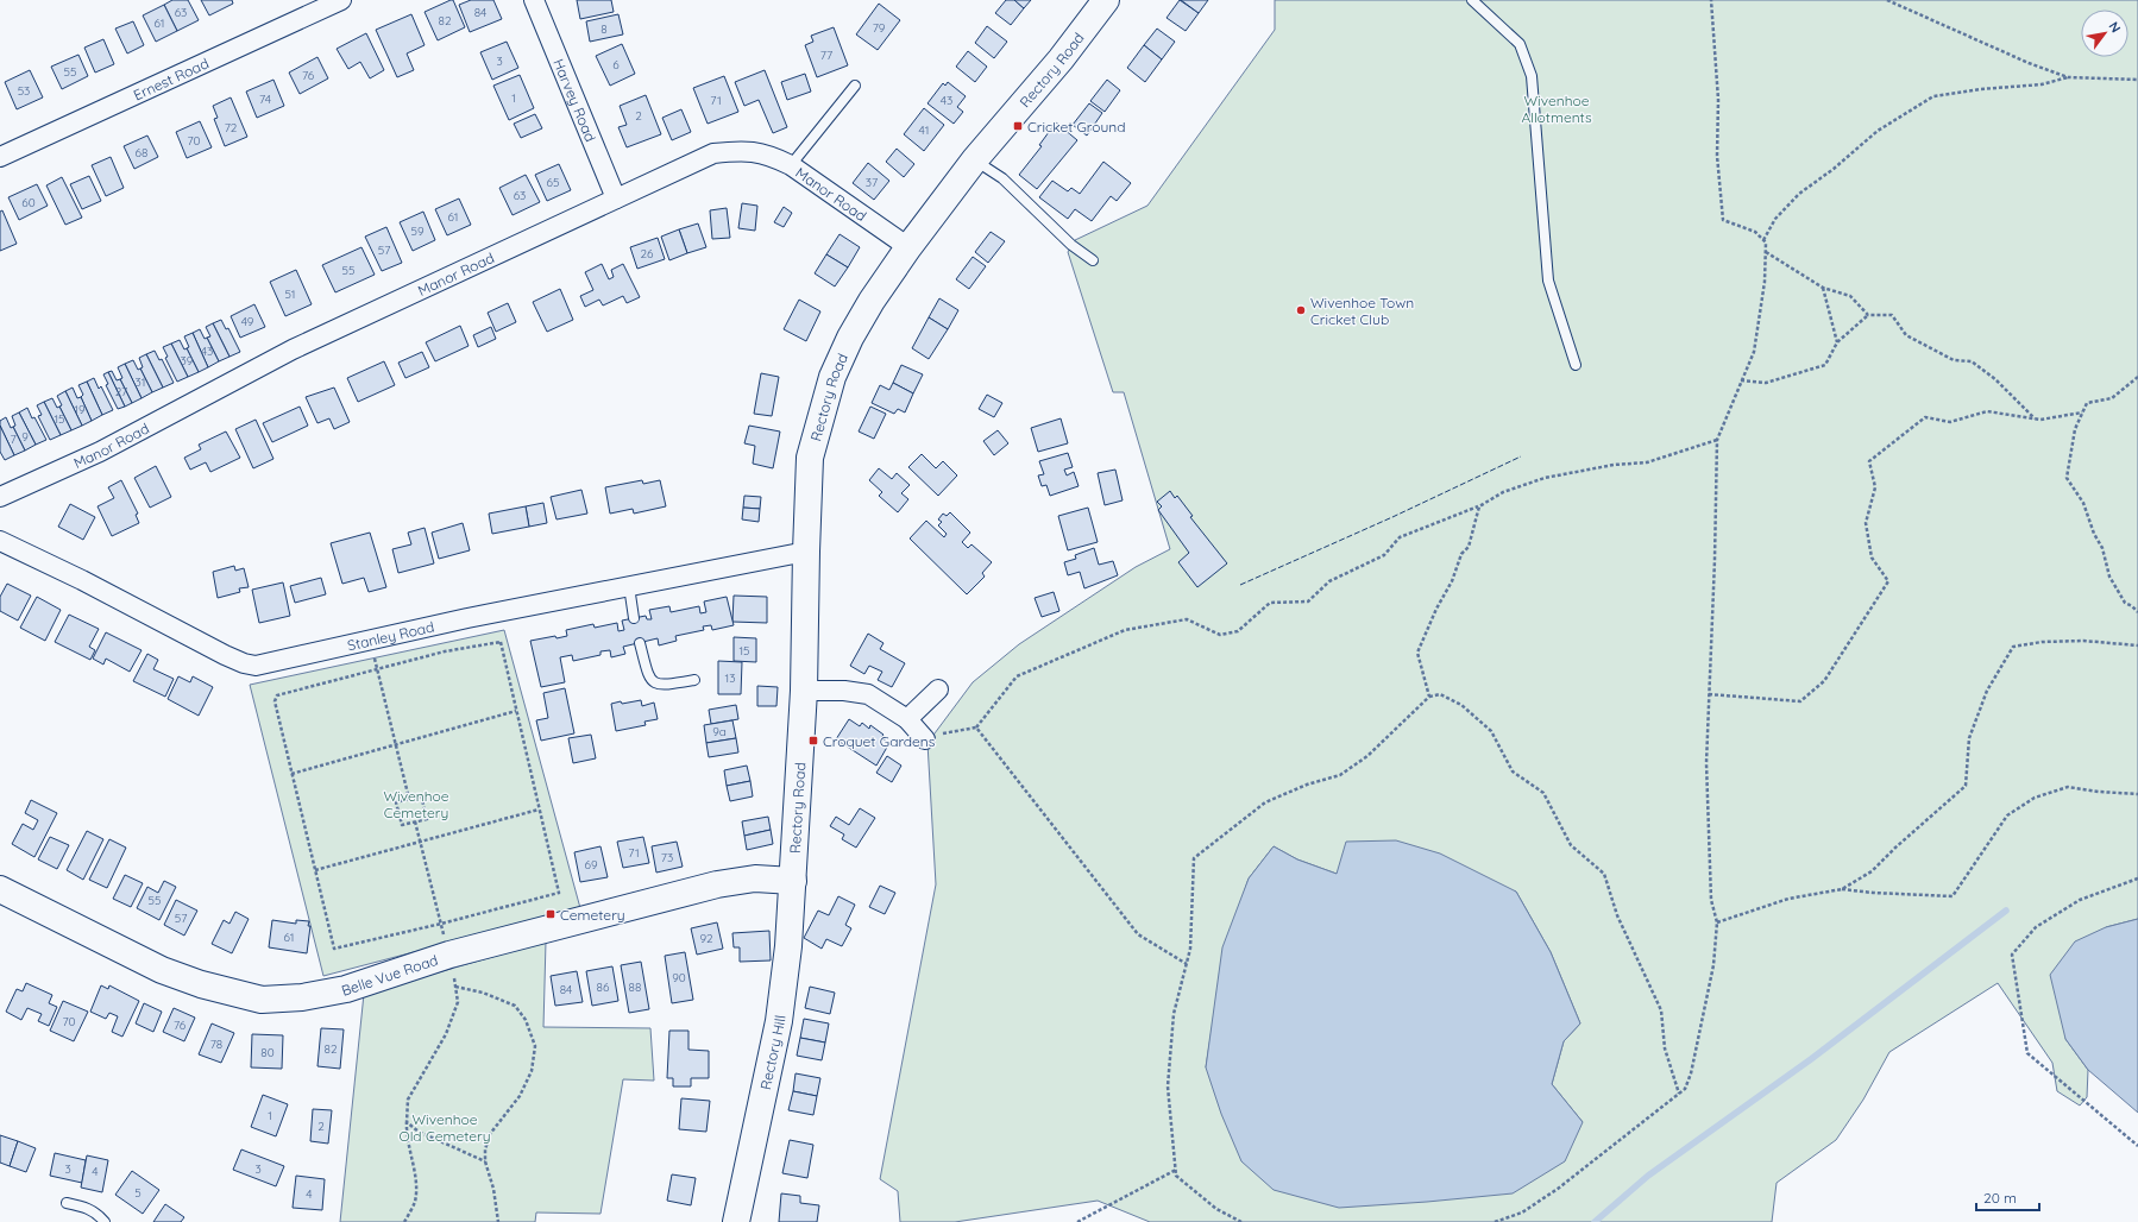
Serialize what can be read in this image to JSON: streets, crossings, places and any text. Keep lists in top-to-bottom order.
{
  "streets": {
    "street": [
      "Rectory Road",
      "Ernest Road",
      "Harvey Road",
      "Manor Road",
      "Stanley Road",
      "Belle Vue Road",
      "Rectory Hill"
    ]
  },
  "crossings": [
    ["Rectory Road", "Manor Road"],
    ["Rectory Road", "Stanley Road"],
    ["Rectory Road", "Belle Vue Road"],
    ["Rectory Road", "Rectory Hill"],
    ["Harvey Road", "Manor Road"],
    ["Belle Vue Road", "Rectory Hill"]
  ],
  "parks": ["Wivenhoe Allotments", "Wivenhoe Cemetery", "Wivenhoe Old Cemetery"],
  "places": {
    "transit": ["Cricket Ground", "Croquet Gardens", "Cemetery"],
    "other": ["Wivenhoe Town Cricket Club"]
  },
  "house_numbers": [
    "63",
    "84",
    "82",
    "61",
    "79",
    "8",
    "77",
    "3",
    "6",
    "55",
    "76",
    "53",
    "1",
    "74",
    "71",
    "43",
    "2",
    "72",
    "41",
    "70",
    "68",
    "65",
    "37",
    "63",
    "60",
    "61",
    "59",
    "57",
    "26",
    "55",
    "51",
    "49",
    "43",
    "39",
    "31",
    "27",
    "19",
    "15",
    "9",
    "7",
    "15",
    "13",
    "9a",
    "71",
    "73",
    "69",
    "55",
    "57",
    "61",
    "92",
    "90",
    "86",
    "88",
    "84",
    "70",
    "76",
    "78",
    "82",
    "80",
    "1",
    "2",
    "3",
    "3",
    "4",
    "5",
    "4"
  ],
  "scale_bar": "20 m",
  "north": "top right"
}
